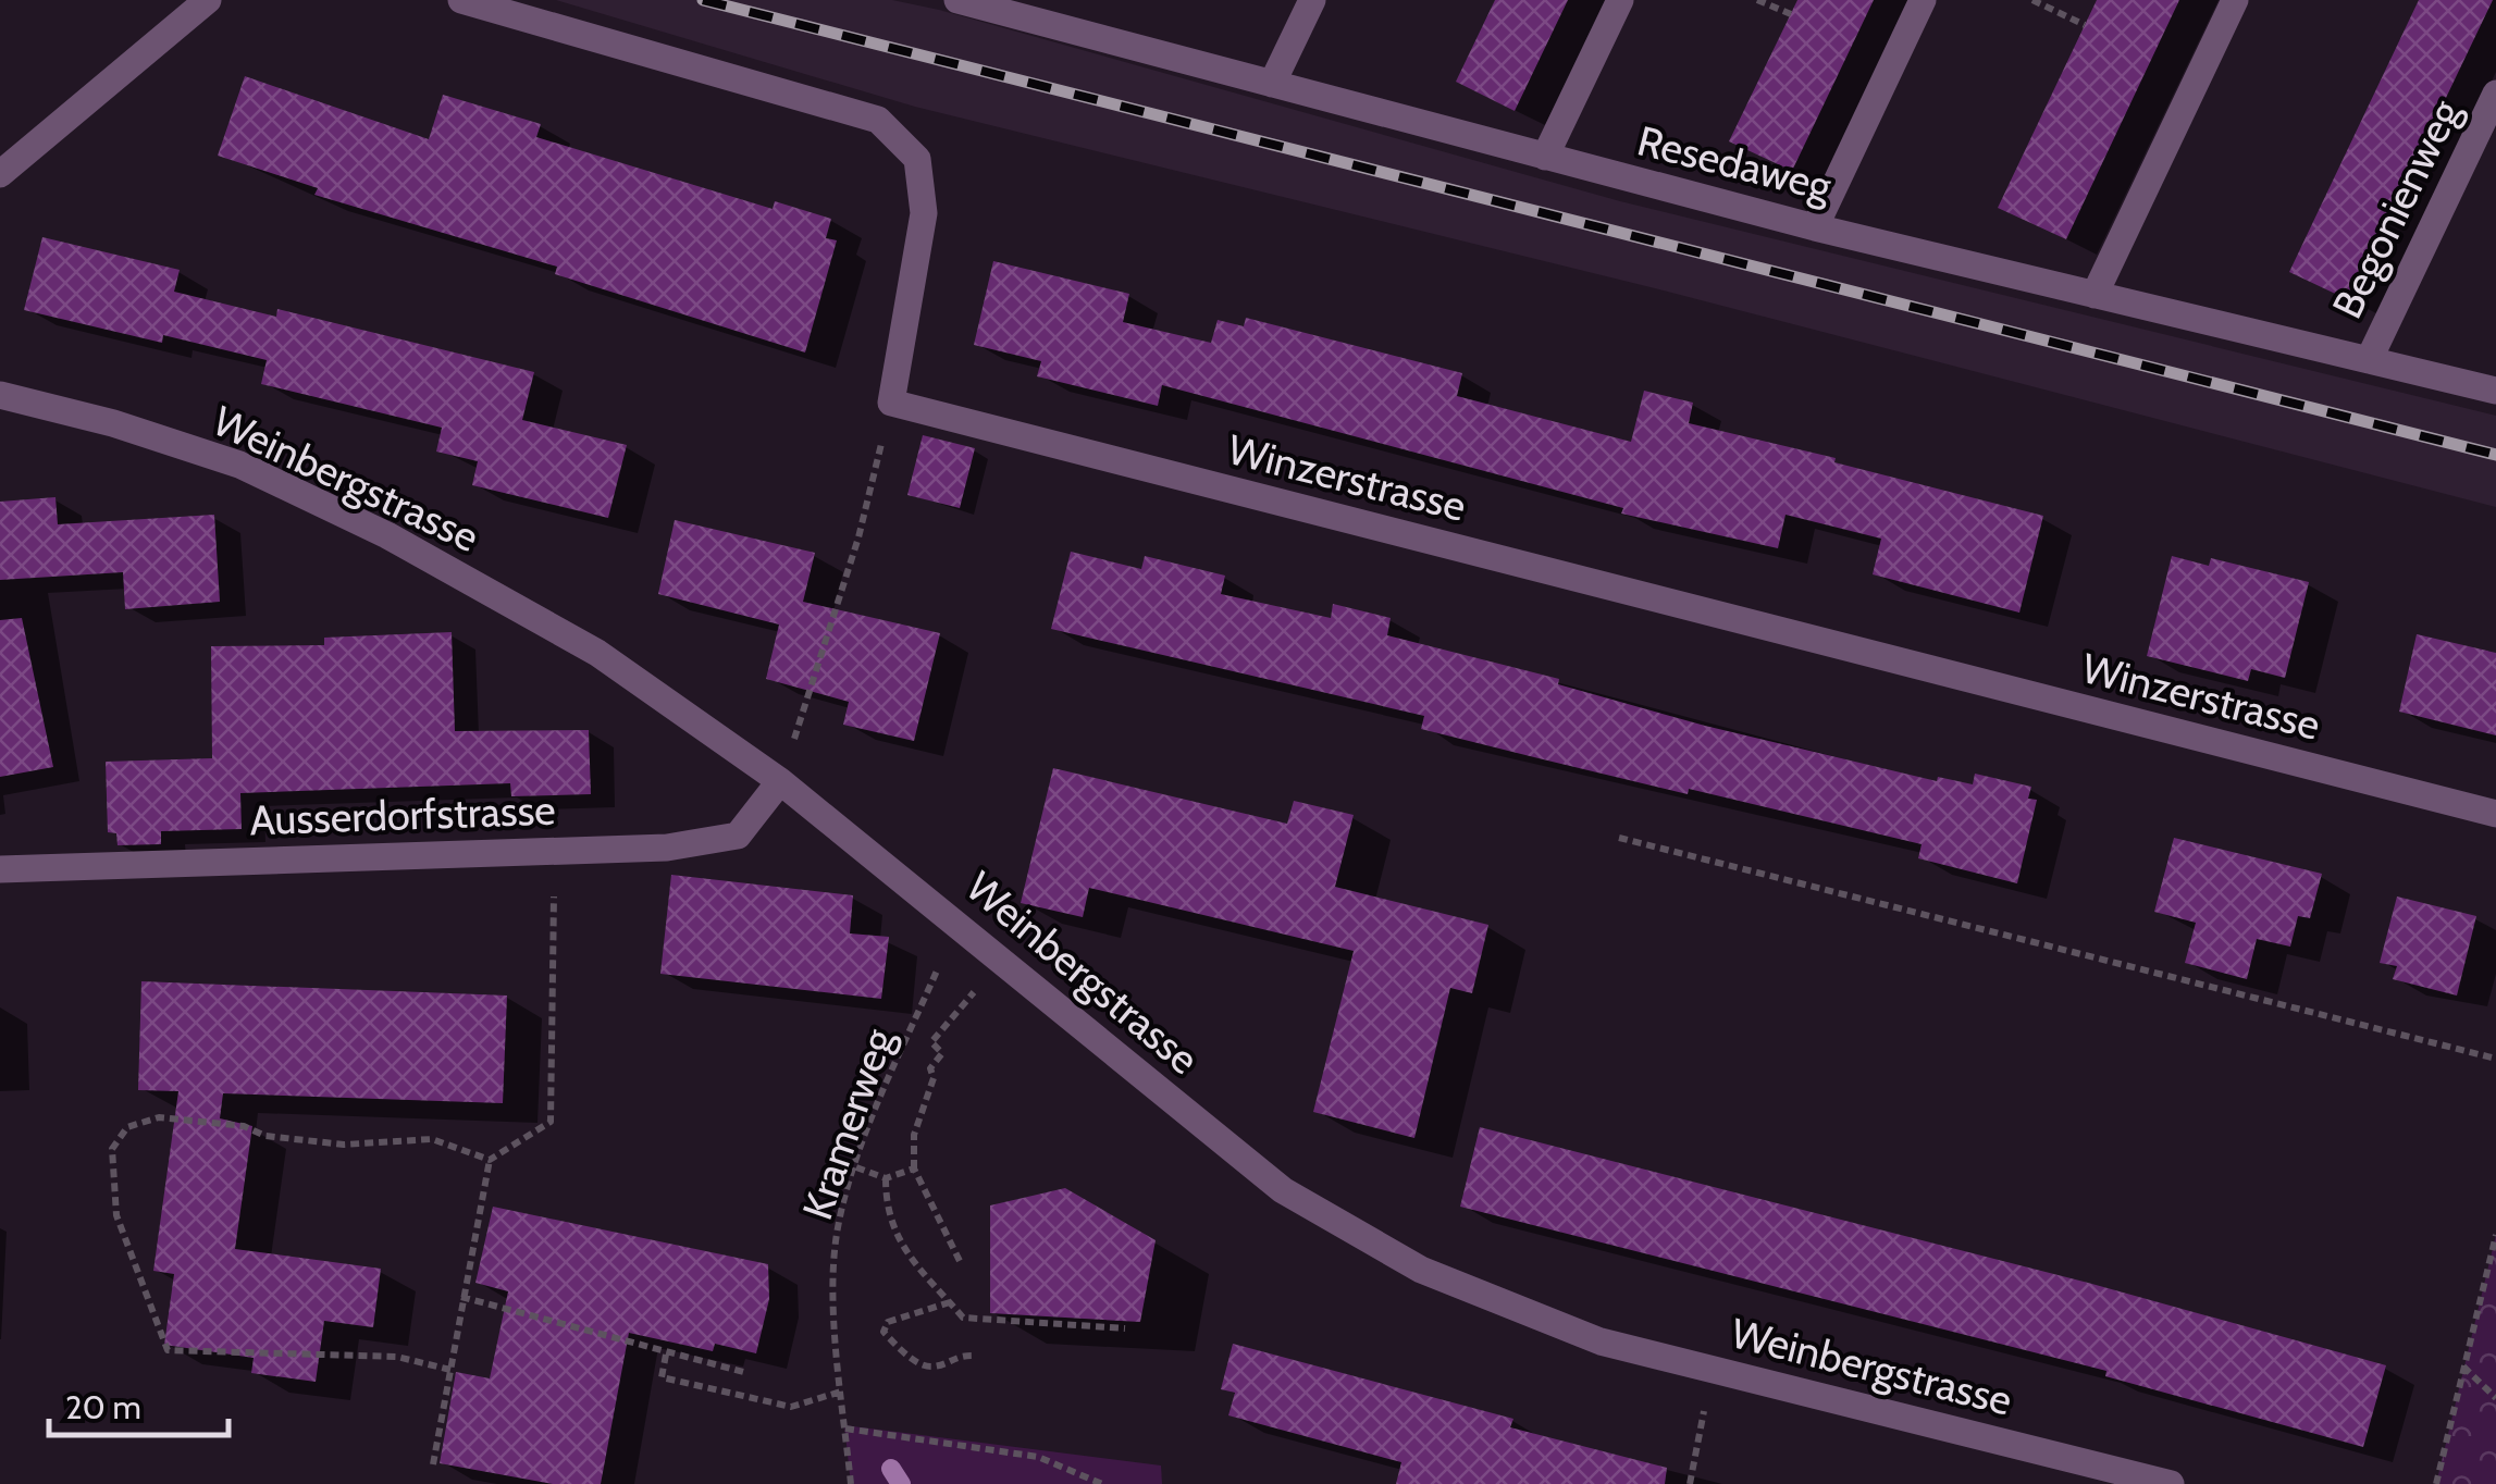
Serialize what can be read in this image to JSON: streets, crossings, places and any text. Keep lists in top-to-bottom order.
{
  "streets": {
    "street": [
      "Resedaweg",
      "Begonienweg",
      "Winzerstrasse",
      "Weinbergstrasse",
      "Ausserdorfstrasse"
    ],
    "path": ["Kramerweg"]
  },
  "crossings": [
    ["Resedaweg", "Begonienweg"],
    ["Weinbergstrasse", "Ausserdorfstrasse"],
    ["Weinbergstrasse", "Kramerweg"]
  ],
  "scale_bar": "20 m"
}
